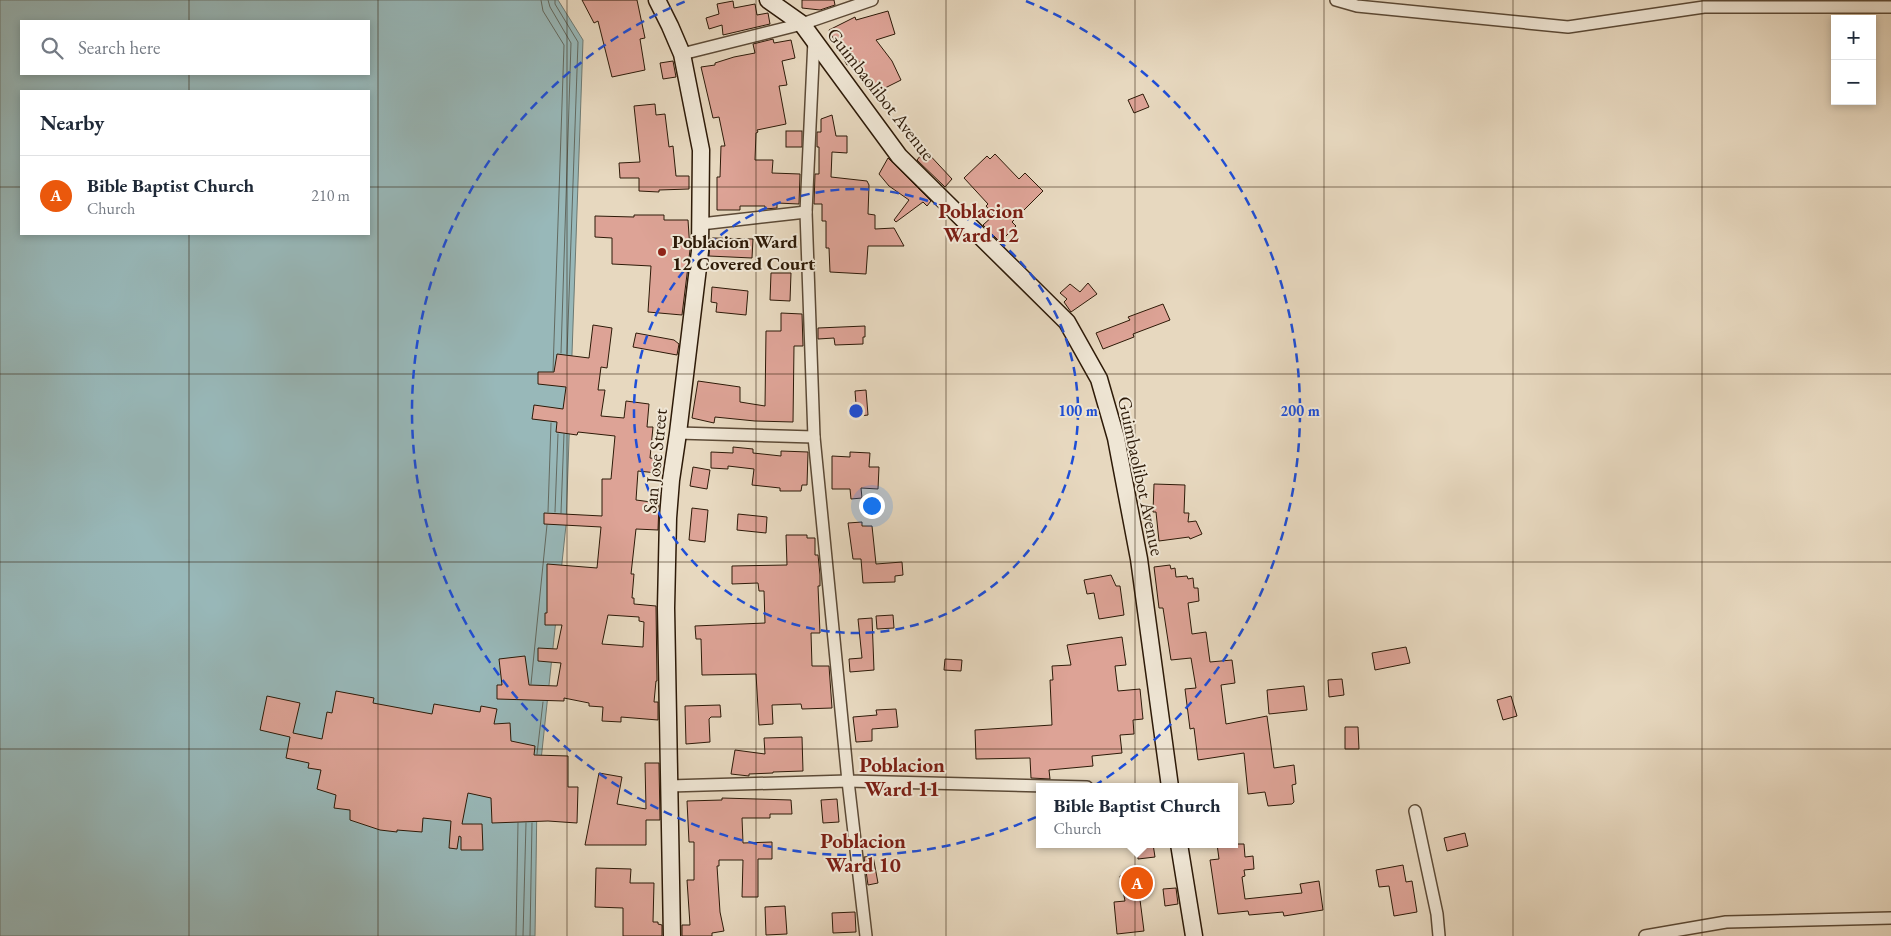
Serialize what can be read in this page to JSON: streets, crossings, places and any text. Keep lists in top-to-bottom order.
{
  "streets": {
    "street": ["Guimbaolibot Avenue", "San Jose Street"]
  },
  "districts": ["Poblacion Ward 12", "Poblacion Ward 11", "Poblacion Ward 10"],
  "places": ["Poblacion Ward 12 Covered Court"],
  "page": {
    "map_buttons": ["+", "−"],
    "search": "Search here",
    "heading": "Nearby",
    "list": [
      {
        "mark": "A",
        "name": "Bible Baptist Church",
        "note": "Church",
        "value": "210 m"
      }
    ],
    "popup": ["Bible Baptist Church", "Church"],
    "pins": "A"
  },
  "rings": ["100 m", "200 m"]
}
